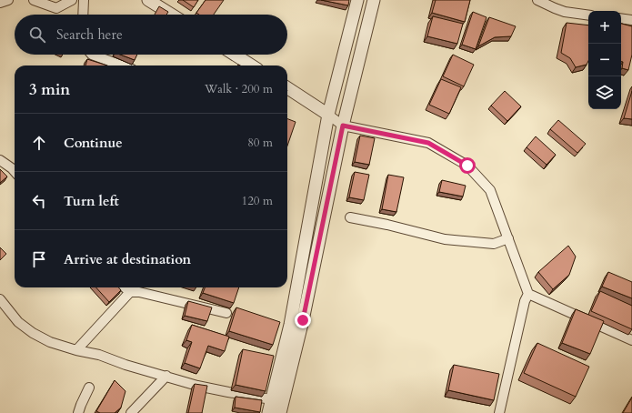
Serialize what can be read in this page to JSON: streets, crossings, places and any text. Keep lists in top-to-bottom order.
{
  "page": {
    "map_buttons": ["+", "−"],
    "search": "Search here",
    "heading": ["3 min", "Walk · 200 m"],
    "list": [
      ["Continue", "80 m"],
      ["Turn left", "120 m"],
      "Arrive at destination"
    ]
  }
}
